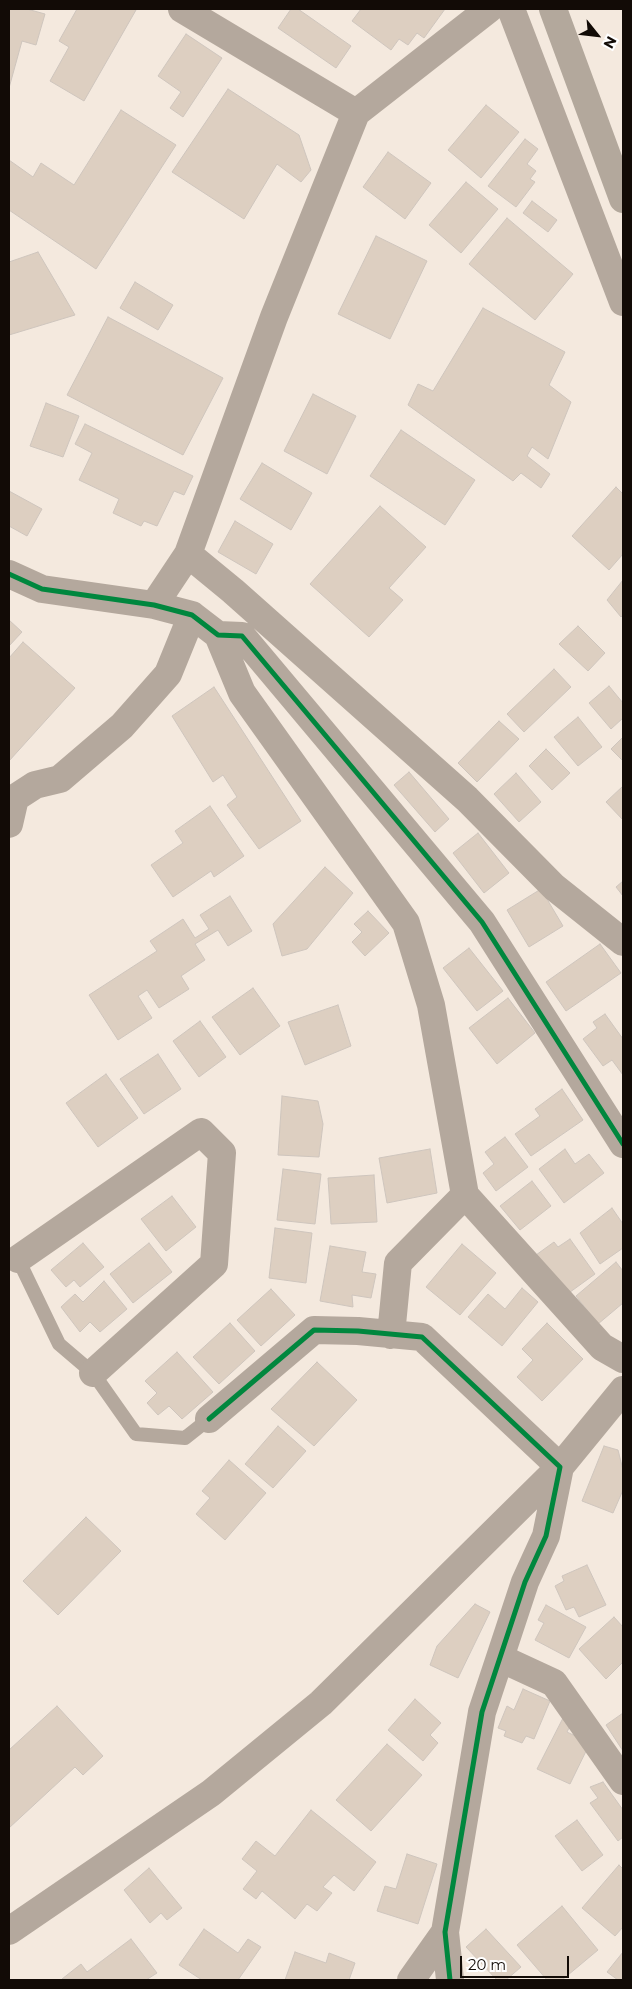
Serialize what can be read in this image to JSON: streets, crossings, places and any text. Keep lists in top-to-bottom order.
{
  "scale_bar": "20 m",
  "north": "bottom right"
}
